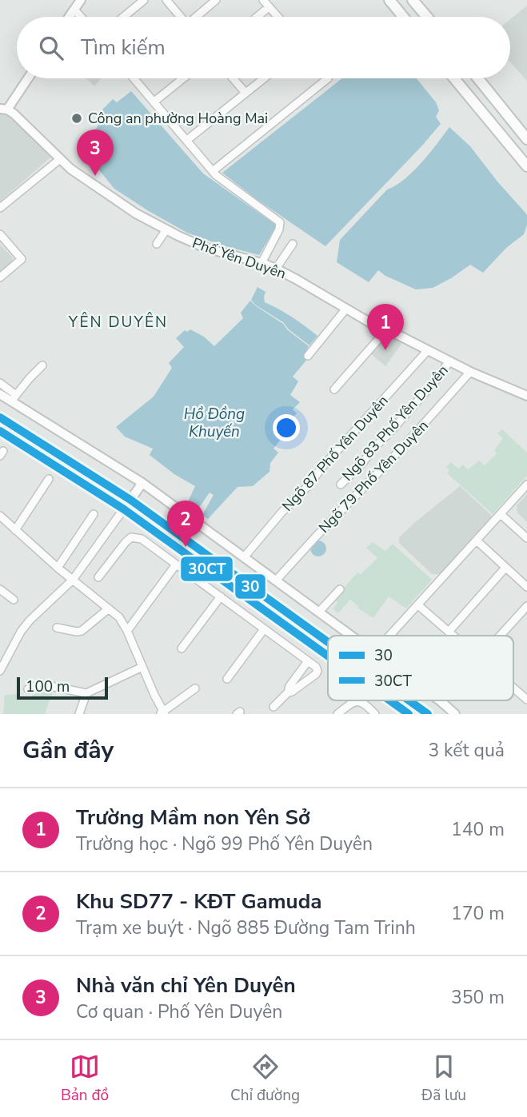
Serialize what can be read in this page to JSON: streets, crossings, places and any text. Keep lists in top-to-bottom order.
{
  "streets": {
    "street": [
      "Phố Yên Duyên",
      "Ngõ 83 Phố Yên Duyên",
      "Ngõ 87 Phố Yên Duyên",
      "Ngõ 79 Phố Yên Duyên"
    ]
  },
  "crossings": [
    ["Phố Yên Duyên", "Ngõ 83 Phố Yên Duyên"],
    ["Phố Yên Duyên", "Ngõ 87 Phố Yên Duyên"],
    ["Phố Yên Duyên", "Ngõ 79 Phố Yên Duyên"]
  ],
  "districts": ["YÊN DUYÊN"],
  "water": ["Hồ Đồng Khuyến"],
  "places": ["Công an phường Hoàng Mai"],
  "lines": ["transit line 30", "transit line 30CT"],
  "legend": ["30", "30CT"],
  "scale_bar": "100 m",
  "page": {
    "search": "Tìm kiếm",
    "pins": ["3", "1", "2"],
    "scale": "100 m",
    "heading": ["Gần đây", "3 kết quả"],
    "list": [
      {
        "mark": "1",
        "name": "Trường Mầm non Yên Sở",
        "note": "Trường học · Ngõ 99 Phố Yên Duyên",
        "value": "140 m"
      },
      {
        "mark": "2",
        "name": "Khu SD77 - KĐT Gamuda",
        "note": "Trạm xe buýt · Ngõ 885 Đường Tam Trinh",
        "value": "170 m"
      },
      {
        "mark": "3",
        "name": "Nhà văn chỉ Yên Duyên",
        "note": "Cơ quan · Phố Yên Duyên",
        "value": "350 m"
      }
    ],
    "nav": ["Bản đồ", "Chỉ đường", "Đã lưu"]
  }
}
